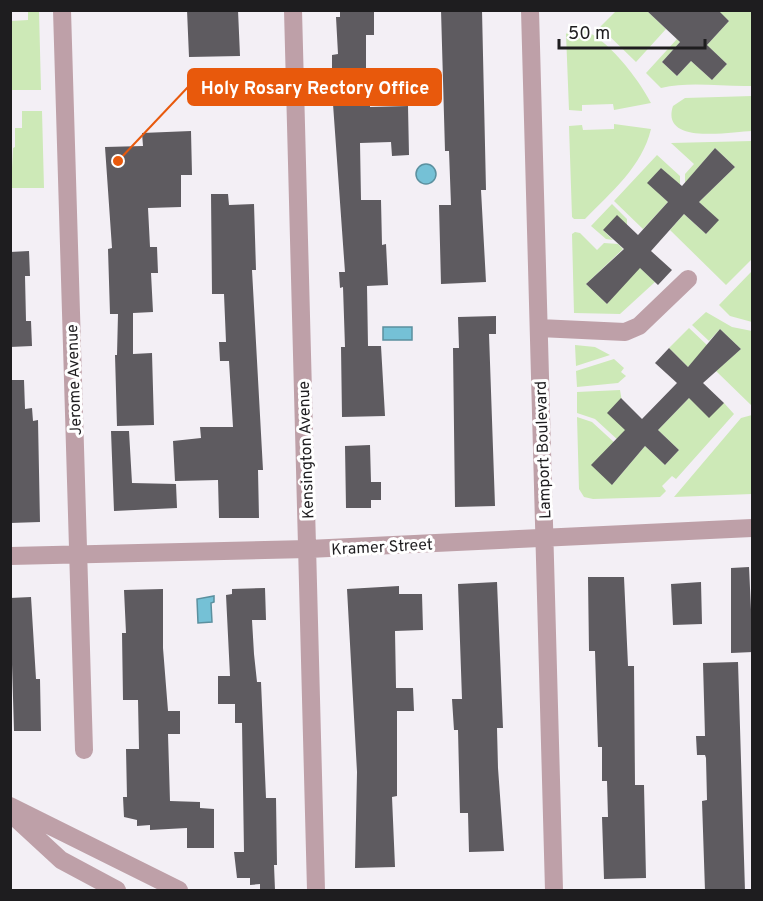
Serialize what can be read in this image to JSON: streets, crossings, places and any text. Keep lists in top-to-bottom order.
{
  "streets": {
    "street": [
      "Jerome Avenue",
      "Kensington Avenue",
      "Lamport Boulevard",
      "Kramer Street"
    ]
  },
  "crossings": [
    ["Jerome Avenue", "Kramer Street"],
    ["Kensington Avenue", "Kramer Street"],
    ["Lamport Boulevard", "Kramer Street"]
  ],
  "places": ["Holy Rosary Rectory Office"],
  "scale_bar": "50 m"
}
